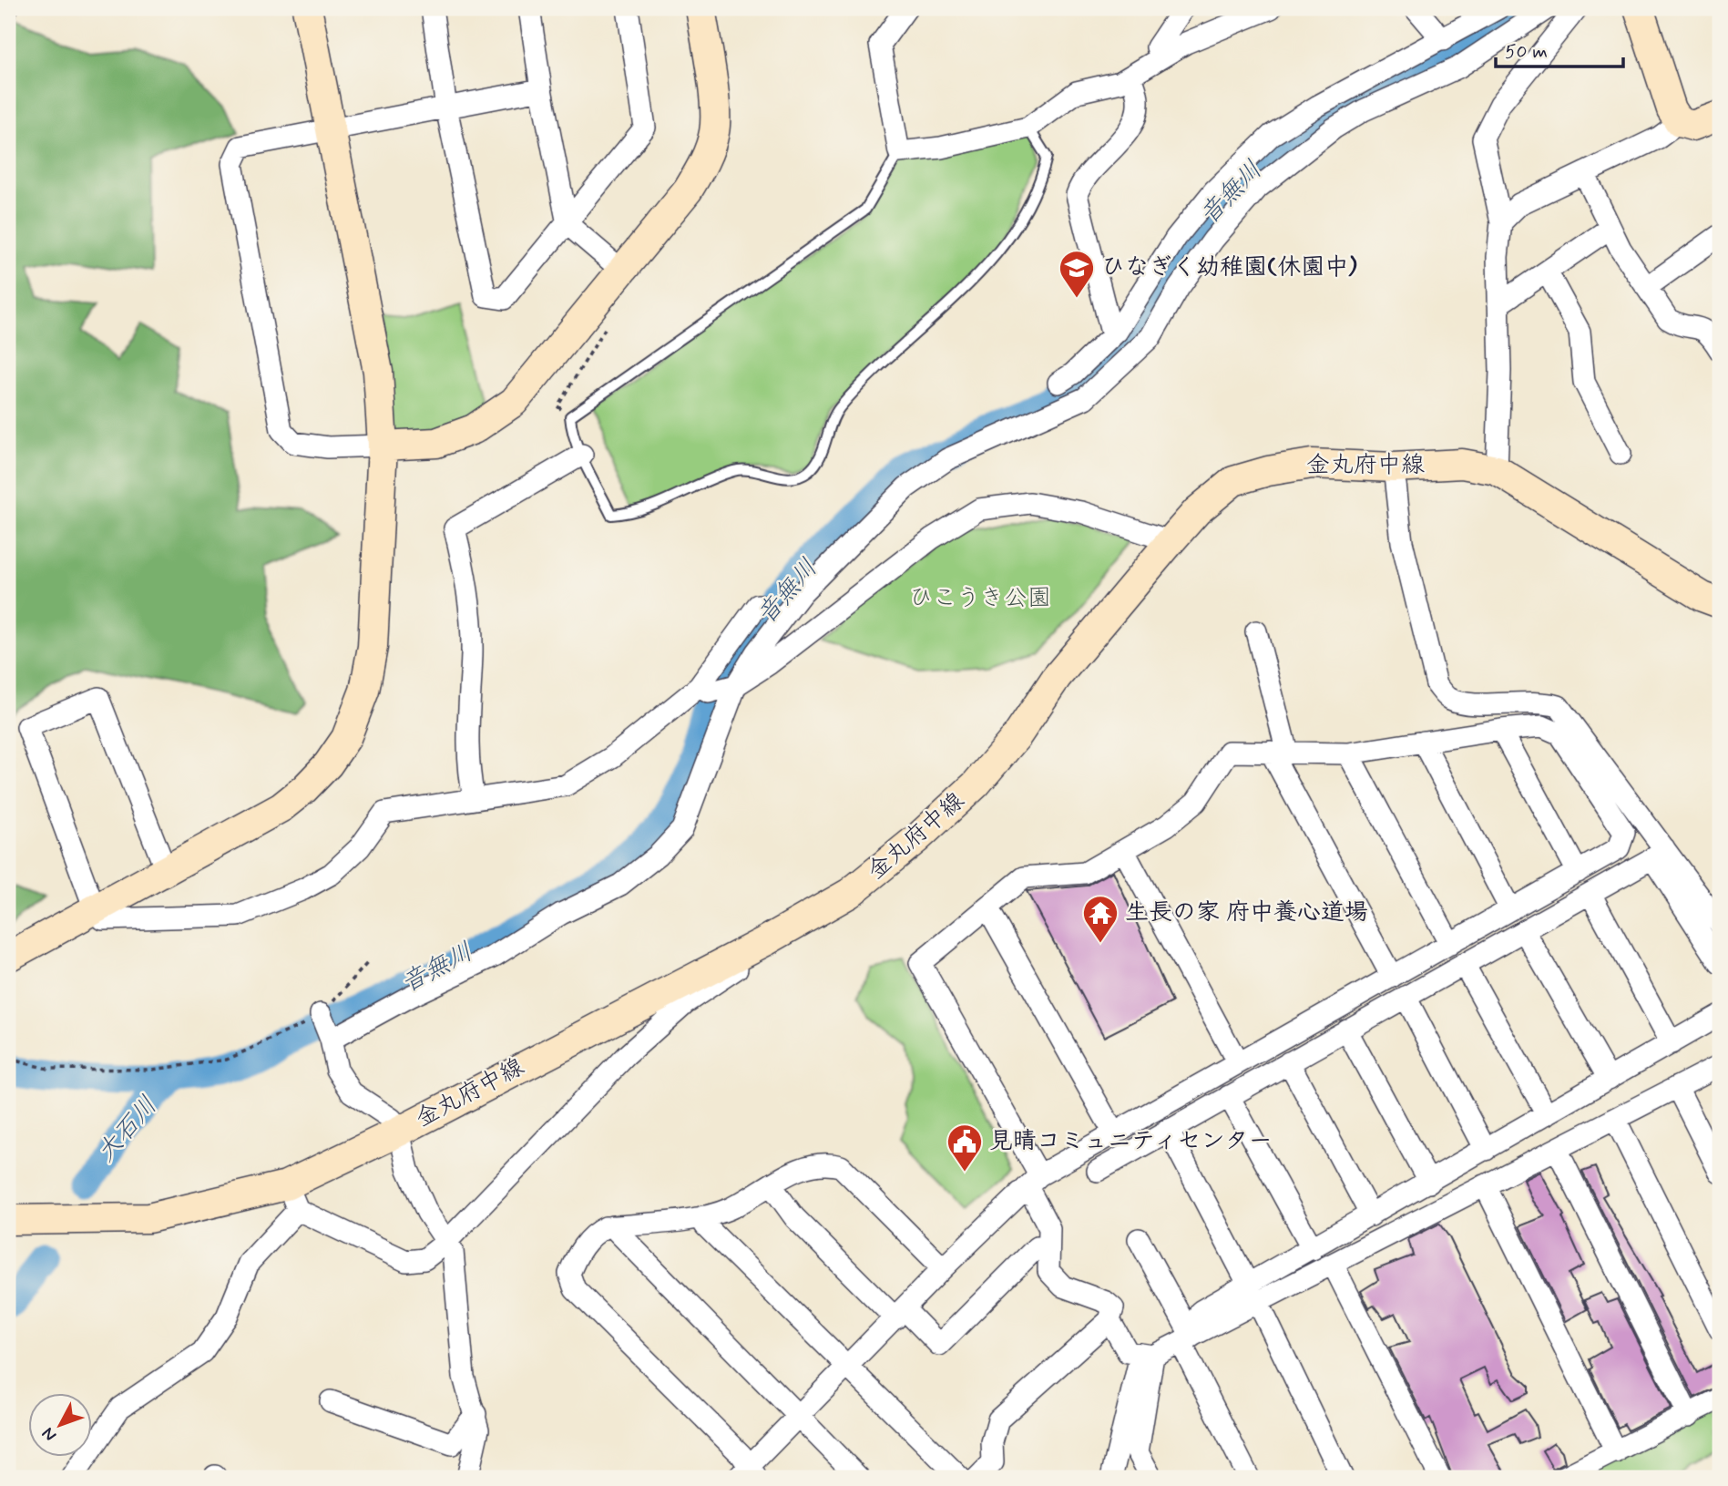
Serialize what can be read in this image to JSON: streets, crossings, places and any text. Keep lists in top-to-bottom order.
{
  "streets": {
    "main road": ["金丸府中線"]
  },
  "water": ["音無川", "大石川"],
  "parks": ["ひこうき公園"],
  "places": {
    "school or university": ["ひなぎく幼稚園(休園中)"],
    "temple": ["生長の家 府中養心道場"],
    "public building": ["見晴コミュニティセンター"]
  },
  "scale_bar": "50 m",
  "north": "bottom left"
}
